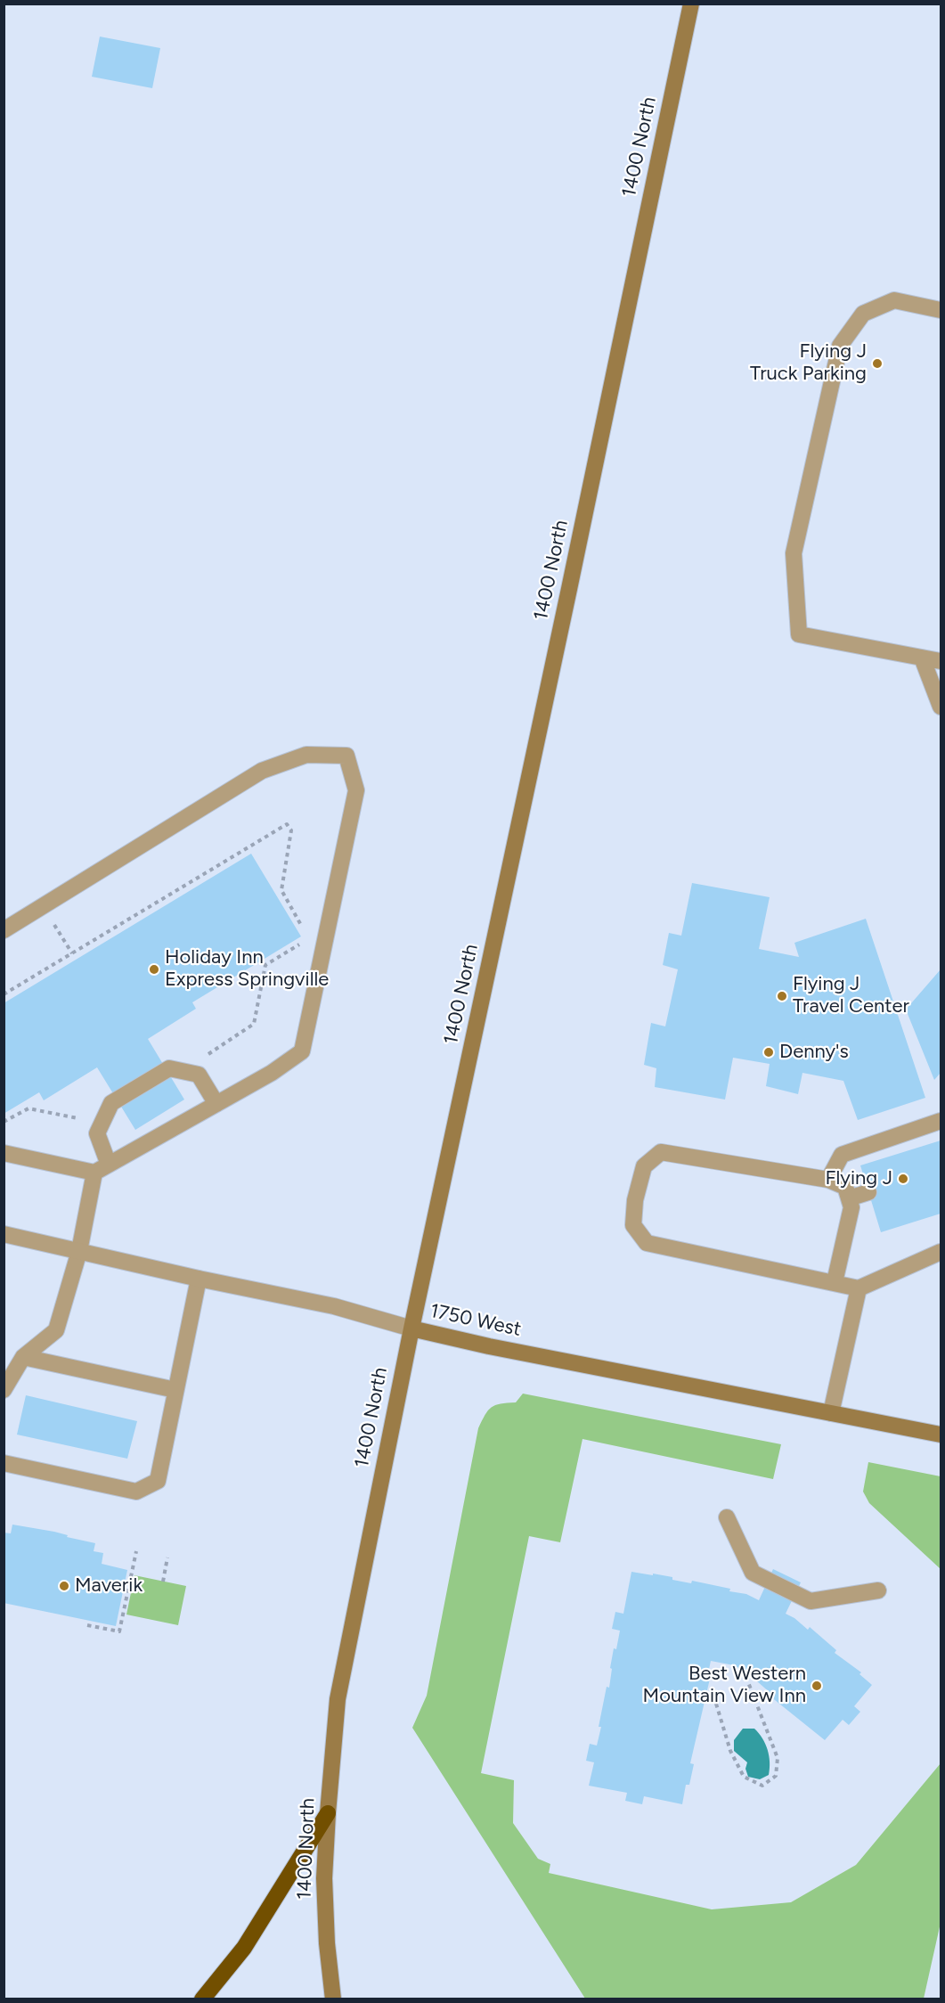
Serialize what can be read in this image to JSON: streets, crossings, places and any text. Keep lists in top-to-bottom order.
{
  "streets": {
    "main road": ["1400 North", "1750 West"]
  },
  "crossings": [
    ["1400 North", "1750 West"]
  ],
  "places": [
    "Flying J Truck Parking",
    "Holiday Inn Express Springville",
    "Flying J Travel Center",
    "Denny's",
    "Flying J",
    "Maverik",
    "Best Western Mountain View Inn"
  ]
}
